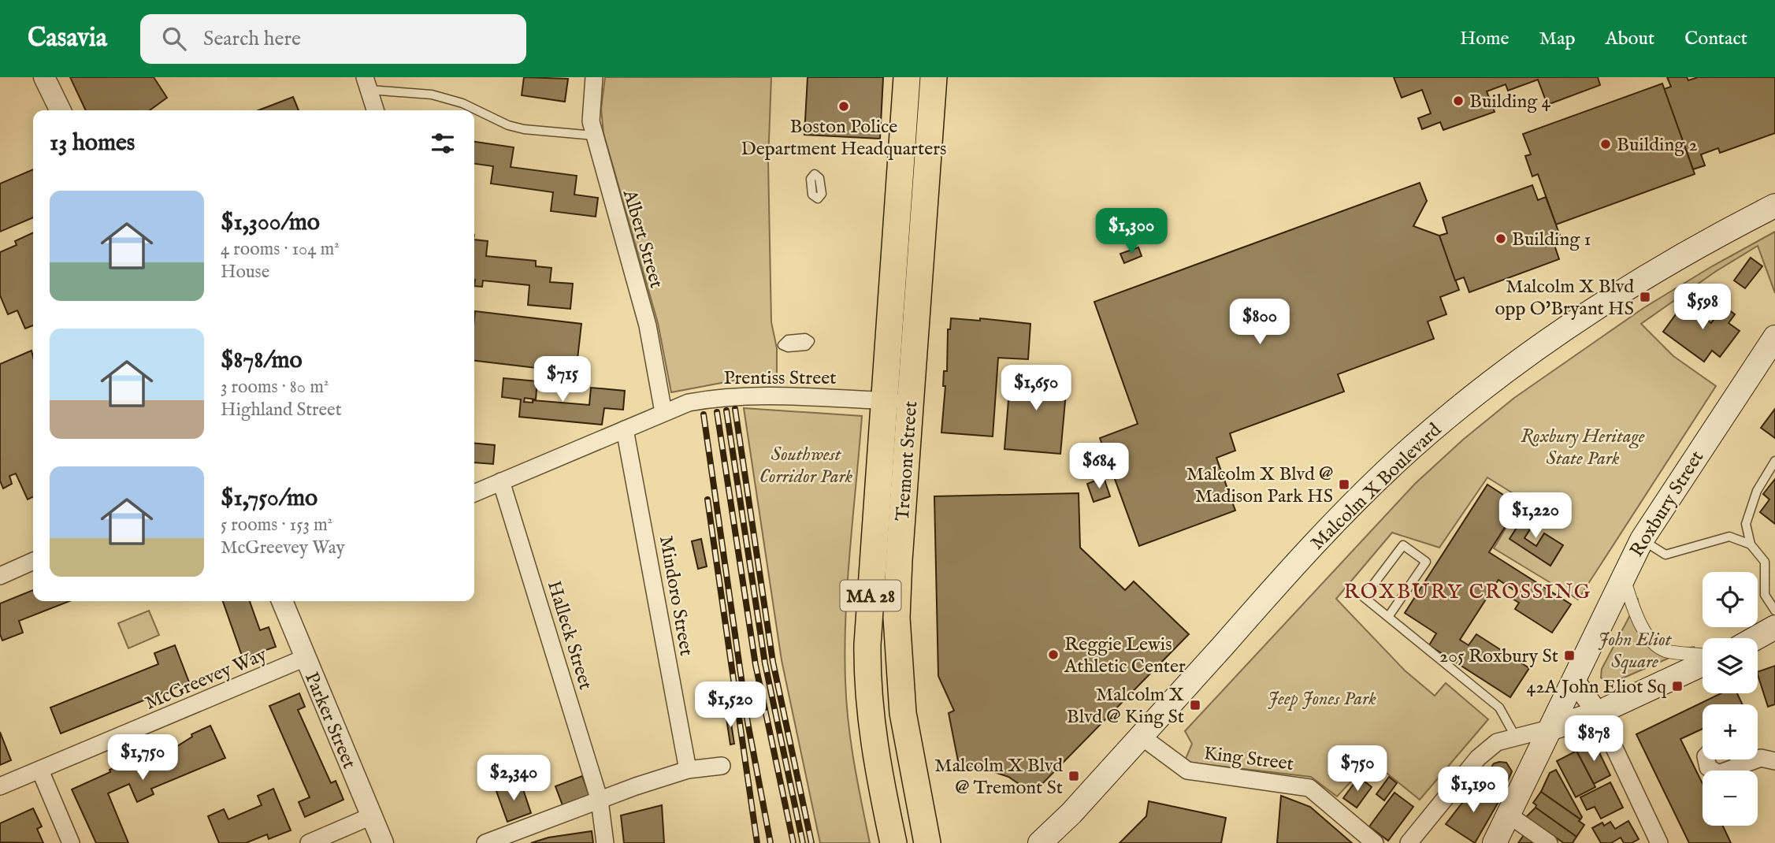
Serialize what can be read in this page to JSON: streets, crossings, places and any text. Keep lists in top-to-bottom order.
{
  "streets": {
    "main road": [
      "Tremont Street",
      "Malcolm X Boulevard",
      "Roxbury Street",
      "MA 28"
    ],
    "street": [
      "Albert Street",
      "Prentiss Street",
      "Mindoro Street",
      "Halleck Street",
      "McGreevey Way",
      "Parker Street",
      "King Street"
    ]
  },
  "crossings": [
    ["Albert Street", "Prentiss Street"],
    ["Prentiss Street", "Tremont Street"],
    ["Prentiss Street", "Mindoro Street"],
    ["Prentiss Street", "Halleck Street"],
    ["Malcolm X Boulevard", "King Street"],
    ["McGreevey Way", "Parker Street"]
  ],
  "districts": ["ROXBURY CROSSING"],
  "parks": [
    "Roxbury Heritage State Park",
    "Southwest Corridor Park",
    "John Eliot Square",
    "Jeep Jones Park"
  ],
  "places": {
    "other": [
      "Building 4",
      "Boston Police Department Headquarters",
      "Building 2",
      "Building 1",
      "Reggie Lewis Athletic Center"
    ],
    "transit": [
      "Malcolm X Blvd opp O'Bryant HS",
      "Malcolm X Blvd @ Madison Park HS",
      "205 Roxbury St",
      "42A John Eliot Sq",
      "Malcolm X Blvd @ King St",
      "Malcolm X Blvd @ Tremont St"
    ]
  },
  "page": {
    "header": "Casavia",
    "search": "Search here",
    "nav": [
      "Home",
      "Map",
      "About",
      "Contact"
    ],
    "heading": "13 homes",
    "list": [
      {
        "name": "$1,300/mo",
        "note": "4 rooms · 104 m² · House"
      },
      {
        "name": "$878/mo",
        "note": "3 rooms · 80 m² · Highland Street"
      },
      {
        "name": "$1,750/mo",
        "note": "5 rooms · 153 m² · McGreevey Way"
      }
    ],
    "price": [
      "$1,300",
      "$598",
      "$800",
      "$715",
      "$1,650",
      "$684",
      "$1,220",
      "$1,520",
      "$878",
      "$1,750",
      "$750",
      "$2,340",
      "$1,190"
    ],
    "map_buttons": ["+", "−"]
  }
}
